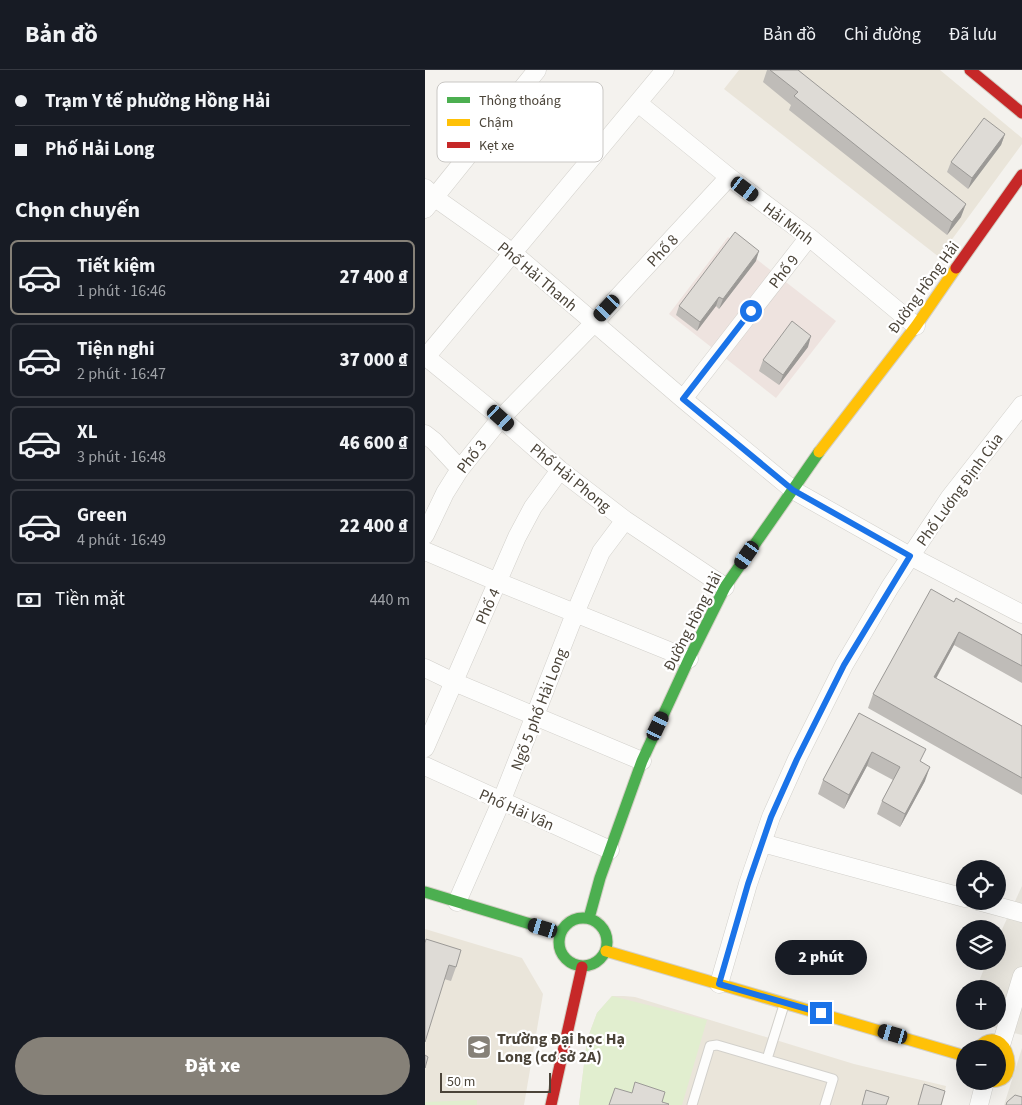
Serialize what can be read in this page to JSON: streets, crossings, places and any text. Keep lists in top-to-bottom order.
{
  "streets": {
    "street": [
      "Hải Minh",
      "Phố 8",
      "Phố 9",
      "Phố Hải Thanh",
      "Đường Hồng Hải",
      "Phố 3",
      "Phố Hải Phong",
      "Phố Lương Định Của",
      "Phố 4",
      "Ngõ 5 phố Hải Long",
      "Phố Hải Vân"
    ]
  },
  "crossings": [
    ["Hải Minh", "Phố 8"],
    ["Hải Minh", "Phố 9"],
    ["Hải Minh", "Đường Hồng Hải"],
    ["Phố 8", "Phố Hải Thanh"],
    ["Phố 8", "Phố 3"],
    ["Phố 9", "Phố Hải Thanh"],
    ["Phố Hải Thanh", "Đường Hồng Hải"],
    ["Phố Hải Thanh", "Phố 3"],
    ["Phố Hải Thanh", "Phố Lương Định Của"],
    ["Đường Hồng Hải", "Phố Hải Phong"],
    ["Đường Hồng Hải", "Phố Hải Vân"],
    ["Phố 3", "Phố Hải Phong"],
    ["Phố Hải Phong", "Phố 4"],
    ["Phố Hải Phong", "Ngõ 5 phố Hải Long"],
    ["Ngõ 5 phố Hải Long", "Phố Hải Vân"]
  ],
  "places": {
    "school or university": ["Trường Đại học Hạ Long (cơ sở 2A)"]
  },
  "legend": ["Thông thoáng", "Chậm", "Kẹt xe"],
  "scale_bar": "50 m",
  "page": {
    "header": "Bản đồ",
    "nav": ["Bản đồ", "Chỉ đường", "Đã lưu"],
    "banner": ["Trạm Y tế phường Hồng Hải", "Phố Hải Long"],
    "heading": "Chọn chuyến",
    "list": [
      {
        "name": "Tiết kiệm",
        "note": "1 phút · 16:46",
        "value": "27 400 ₫"
      },
      {
        "name": "Tiện nghi",
        "note": "2 phút · 16:47",
        "value": "37 000 ₫"
      },
      {
        "name": "XL",
        "note": "3 phút · 16:48",
        "value": "46 600 ₫"
      },
      {
        "name": "Green",
        "note": "4 phút · 16:49",
        "value": "22 400 ₫"
      }
    ],
    "pay": ["Tiền mặt", "440 m"],
    "map_buttons": ["+", "−"],
    "bubble": "2 phút",
    "buttons": "Đặt xe",
    "scale": "50 m"
  }
}
